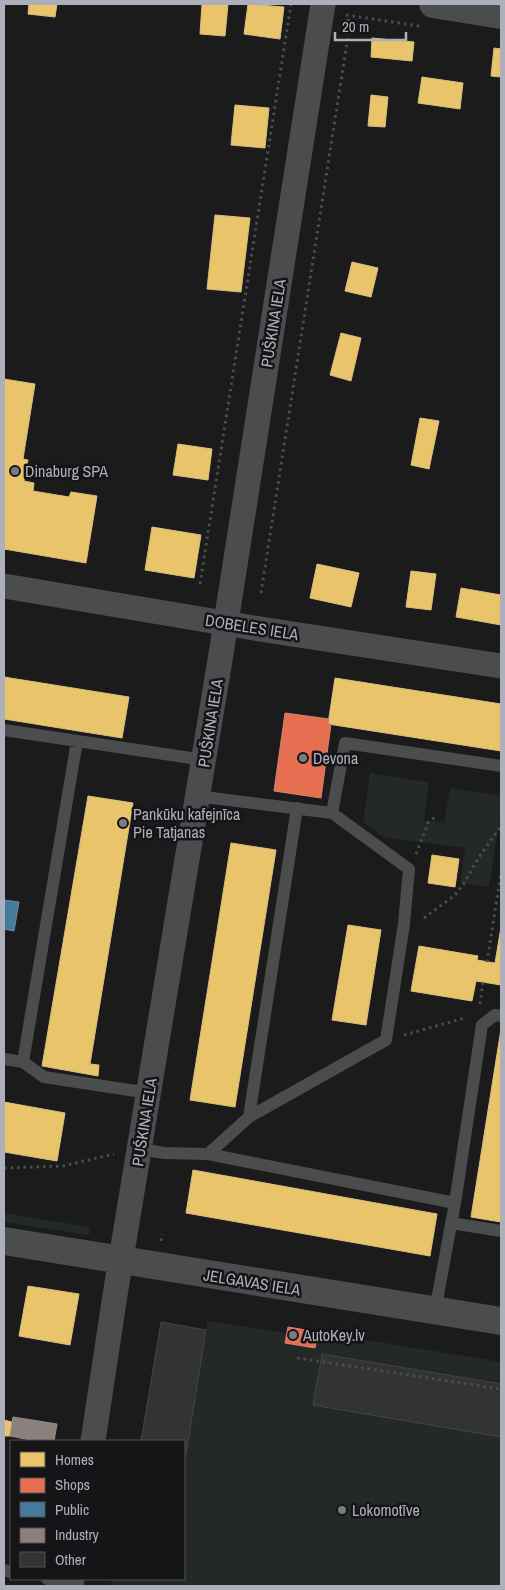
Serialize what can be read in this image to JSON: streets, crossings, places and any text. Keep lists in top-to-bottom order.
{
  "streets": {
    "street": ["PUŠKINA IELA", "DOBELES IELA", "JELGAVAS IELA"]
  },
  "crossings": [
    ["PUŠKINA IELA", "DOBELES IELA"],
    ["PUŠKINA IELA", "JELGAVAS IELA"]
  ],
  "places": [
    "Dinaburg SPA",
    "Devona",
    "Pankūku kafejnīca Pie Tatjanas",
    "AutoKey.lv",
    "Lokomotīve"
  ],
  "legend": [
    "Homes",
    "Shops",
    "Public",
    "Industry",
    "Other"
  ],
  "scale_bar": "20 m"
}
